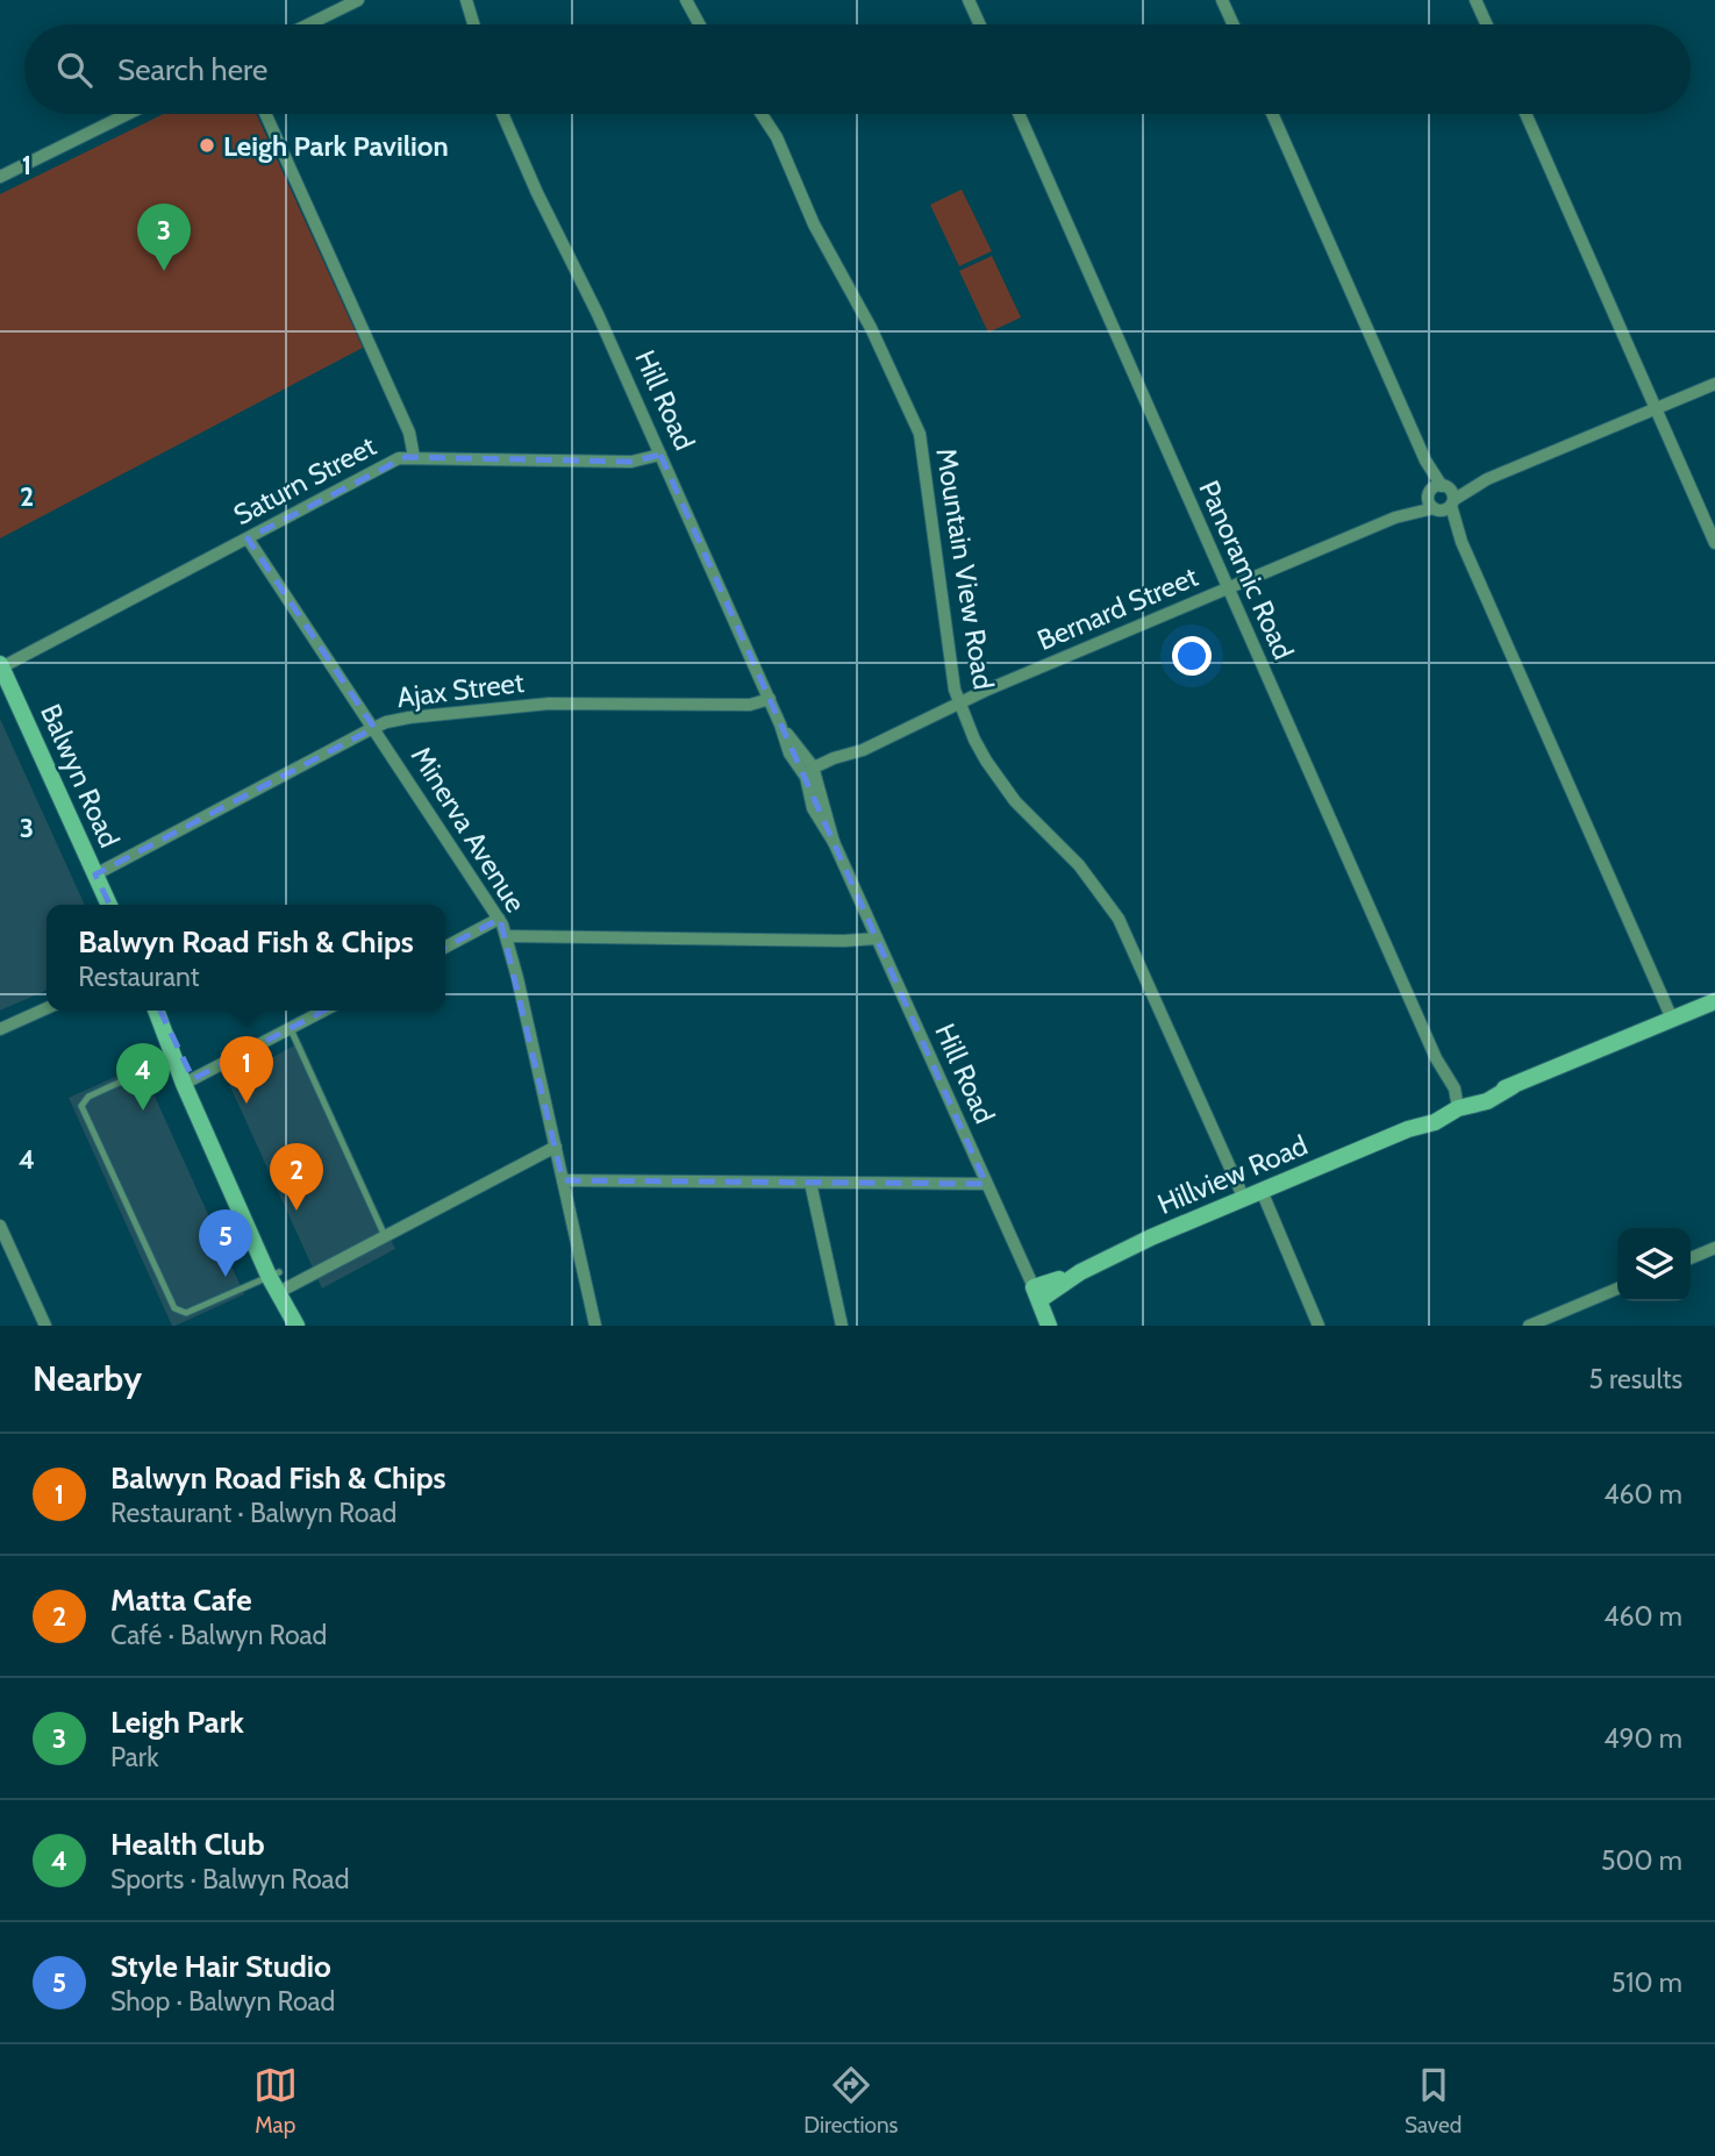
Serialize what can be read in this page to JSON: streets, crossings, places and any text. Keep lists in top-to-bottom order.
{
  "streets": {
    "street": [
      "Hill Road",
      "Saturn Street",
      "Mountain View Road",
      "Panoramic Road",
      "Bernard Street",
      "Ajax Street",
      "Balwyn Road",
      "Minerva Avenue",
      "Hillview Road"
    ]
  },
  "crossings": [
    ["Hill Road", "Saturn Street"],
    ["Hill Road", "Bernard Street"],
    ["Hill Road", "Ajax Street"],
    ["Hill Road", "Hillview Road"],
    ["Saturn Street", "Balwyn Road"],
    ["Saturn Street", "Minerva Avenue"],
    ["Mountain View Road", "Bernard Street"],
    ["Mountain View Road", "Hillview Road"],
    ["Panoramic Road", "Bernard Street"],
    ["Panoramic Road", "Hillview Road"],
    ["Ajax Street", "Balwyn Road"],
    ["Ajax Street", "Minerva Avenue"]
  ],
  "places": ["Leigh Park Pavilion"],
  "page": {
    "search": "Search here",
    "pins": [
      "3",
      "1",
      "4",
      "2",
      "5"
    ],
    "popup": ["Balwyn Road Fish & Chips", "Restaurant"],
    "heading": ["Nearby", "5 results"],
    "list": [
      {
        "mark": "1",
        "name": "Balwyn Road Fish & Chips",
        "note": "Restaurant · Balwyn Road",
        "value": "460 m"
      },
      {
        "mark": "2",
        "name": "Matta Cafe",
        "note": "Café · Balwyn Road",
        "value": "460 m"
      },
      {
        "mark": "3",
        "name": "Leigh Park",
        "note": "Park",
        "value": "490 m"
      },
      {
        "mark": "4",
        "name": "Health Club",
        "note": "Sports · Balwyn Road",
        "value": "500 m"
      },
      {
        "mark": "5",
        "name": "Style Hair Studio",
        "note": "Shop · Balwyn Road",
        "value": "510 m"
      }
    ],
    "nav": ["Map", "Directions", "Saved"]
  },
  "grid": {
    "rows": [
      "1",
      "2",
      "3",
      "4"
    ]
  }
}
